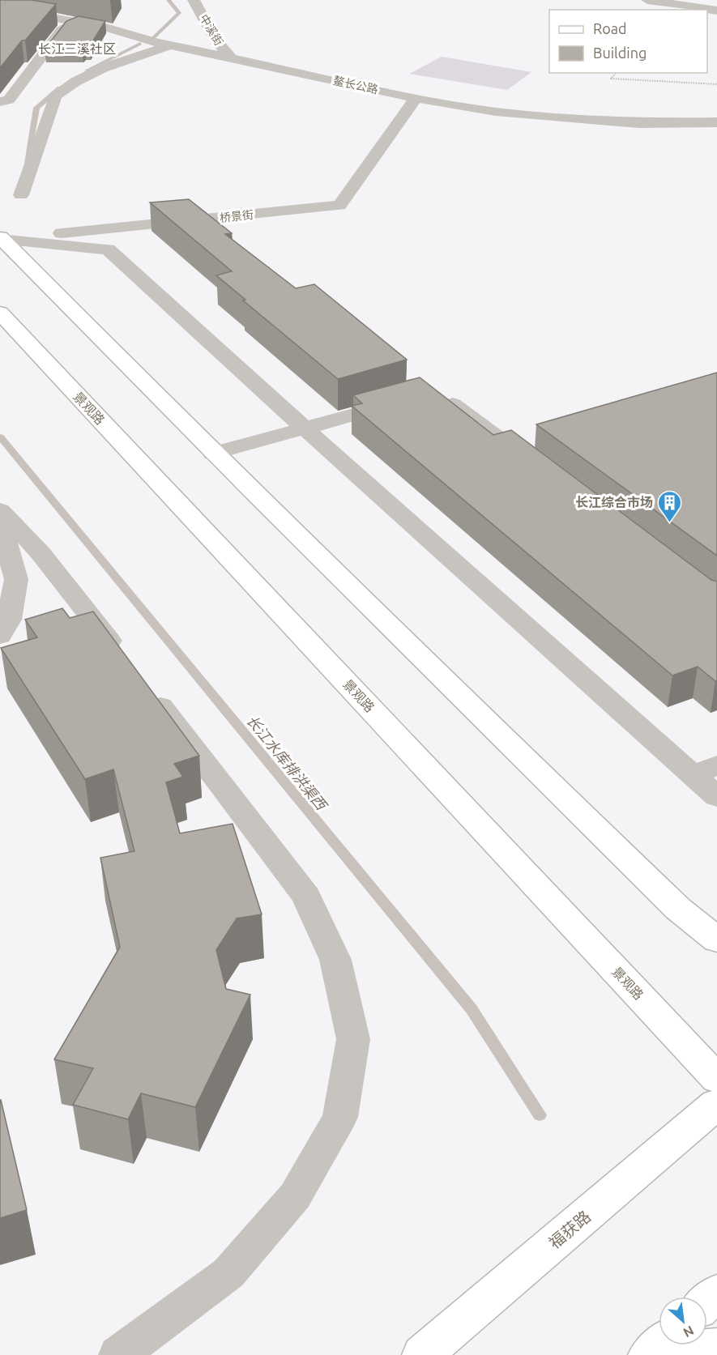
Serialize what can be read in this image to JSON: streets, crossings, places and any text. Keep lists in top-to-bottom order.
{
  "streets": {
    "main road": ["景观路", "福获路"],
    "street": ["中溪街", "鳌长公路", "桥景街"]
  },
  "crossings": [
    ["中溪街", "鳌长公路"],
    ["鳌长公路", "桥景街"]
  ],
  "districts": ["长江三溪社区"],
  "water": ["长江水库排洪渠西"],
  "places": {
    "building": ["长江综合市场"]
  },
  "legend": ["Road", "Building"],
  "north": "bottom right"
}
